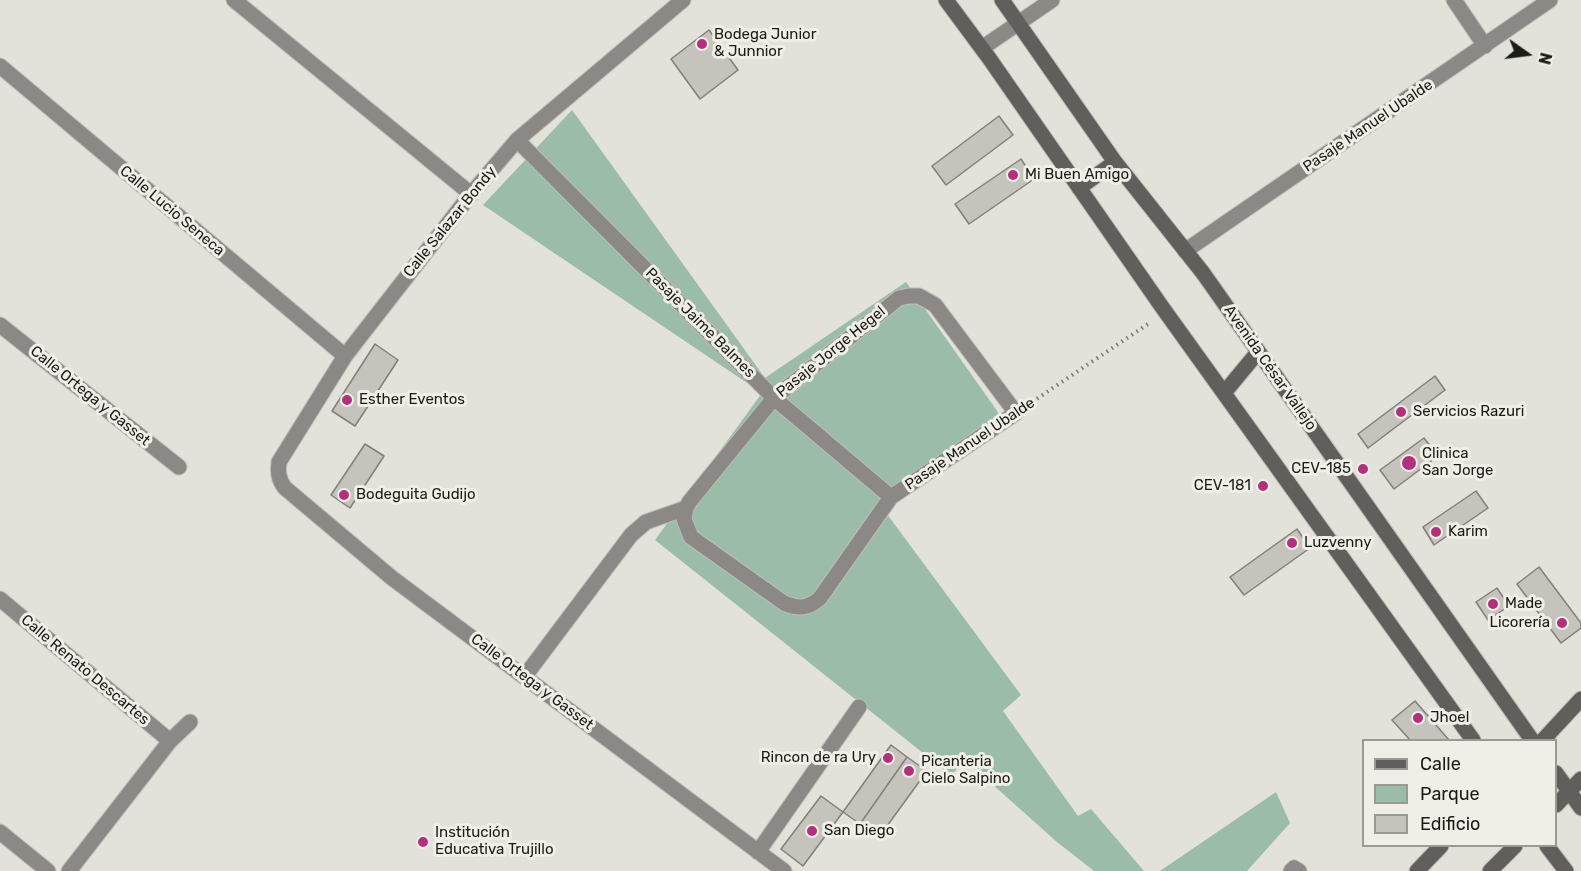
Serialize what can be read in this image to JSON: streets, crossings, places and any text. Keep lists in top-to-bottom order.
{
  "streets": {
    "main road": ["Avenida César Vallejo"],
    "street": [
      "Pasaje Manuel Ubalde",
      "Calle Lucio Seneca",
      "Calle Salazar Bondy",
      "Pasaje Jaime Balmes",
      "Pasaje Jorge Hegel",
      "Calle Ortega y Gasset",
      "Calle Renato Descartes"
    ]
  },
  "crossings": [
    ["Pasaje Manuel Ubalde", "Pasaje Jaime Balmes"],
    ["Pasaje Manuel Ubalde", "Pasaje Jorge Hegel"],
    ["Pasaje Manuel Ubalde", "Avenida César Vallejo"],
    ["Calle Lucio Seneca", "Calle Salazar Bondy"],
    ["Calle Salazar Bondy", "Pasaje Jaime Balmes"],
    ["Calle Salazar Bondy", "Calle Ortega y Gasset"],
    ["Pasaje Jaime Balmes", "Pasaje Jorge Hegel"]
  ],
  "places": [
    "Bodega Junior & Junnior",
    "Mi Buen Amigo",
    "Esther Eventos",
    "Servicios Razuri",
    "Clinica San Jorge",
    "CEV-185",
    "CEV-181",
    "Bodeguita Gudijo",
    "Karim",
    "Luzvenny",
    "Made",
    "Licorería",
    "Jhoel",
    "Rincon de ra Ury",
    "Picanteria Cielo Salpino",
    "San Diego",
    "Institución Educativa Trujillo"
  ],
  "legend": ["Calle", "Parque", "Edificio"],
  "north": "right"
}
